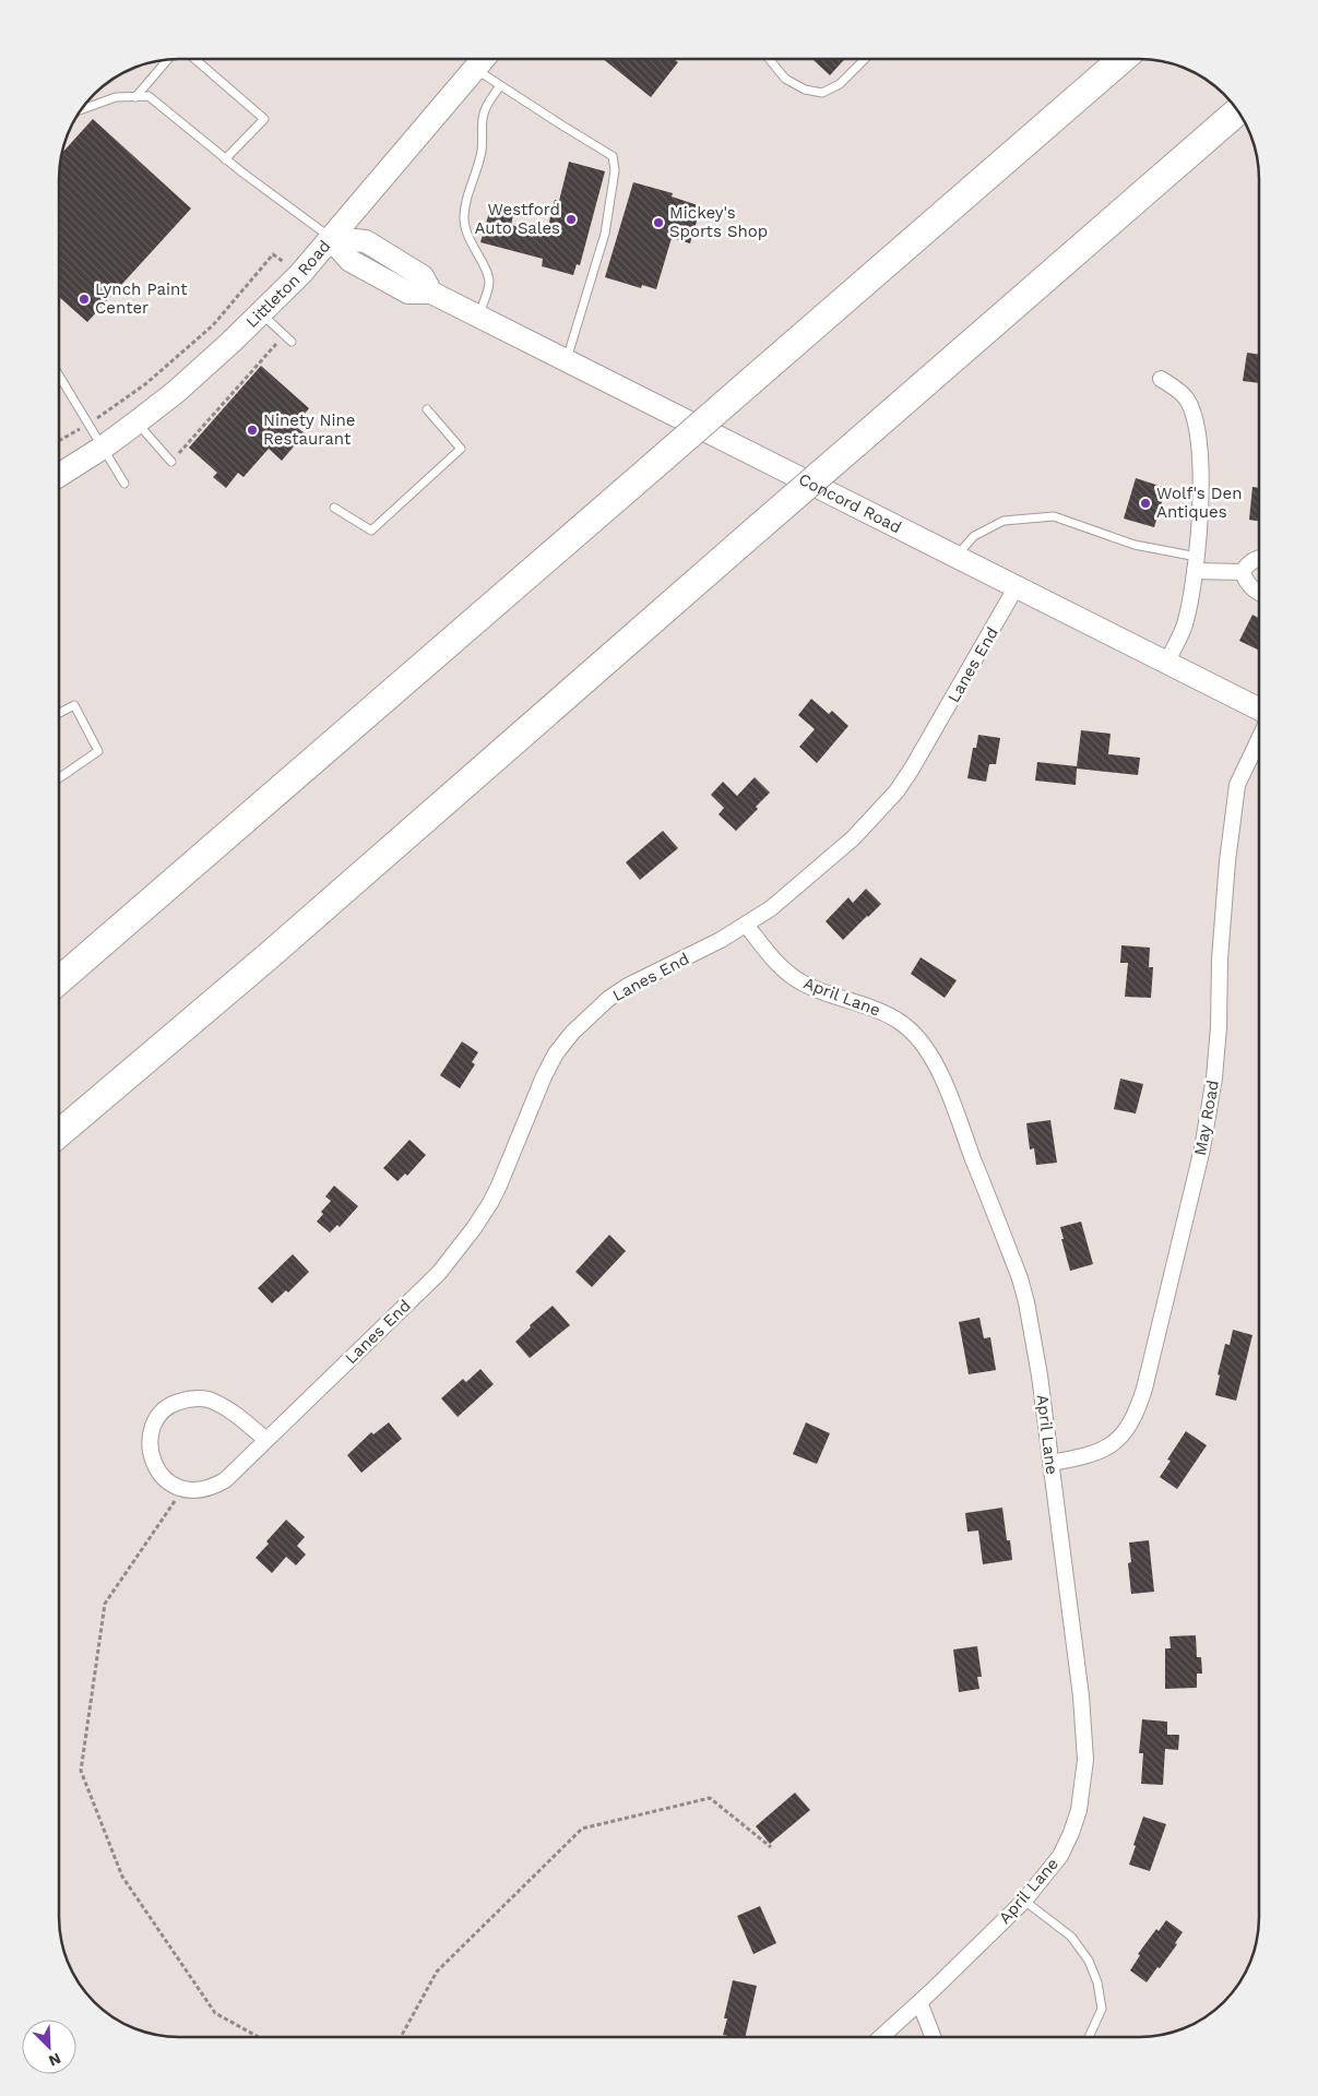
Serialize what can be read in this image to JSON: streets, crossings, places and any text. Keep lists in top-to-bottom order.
{
  "streets": {
    "main road": ["Littleton Road", "Concord Road"],
    "street": ["Lanes End", "April Lane", "May Road"]
  },
  "crossings": [
    ["Littleton Road", "Concord Road"],
    ["Concord Road", "Lanes End"],
    ["Lanes End", "April Lane"],
    ["April Lane", "May Road"]
  ],
  "places": [
    "Westford Auto Sales",
    "Mickey's Sports Shop",
    "Lynch Paint Center",
    "Ninety Nine Restaurant",
    "Wolf's Den Antiques"
  ],
  "north": "bottom right"
}
